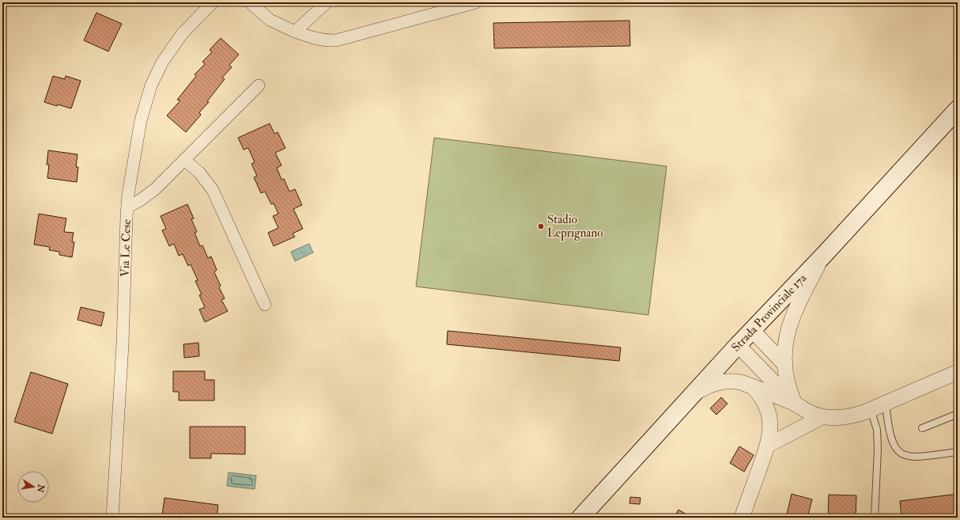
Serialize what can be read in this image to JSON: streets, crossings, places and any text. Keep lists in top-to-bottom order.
{
  "streets": {
    "main road": ["Strada Provinciale 17a"],
    "street": ["Via Le Cese"]
  },
  "places": ["Stadio Leprignano"],
  "north": "right"
}
